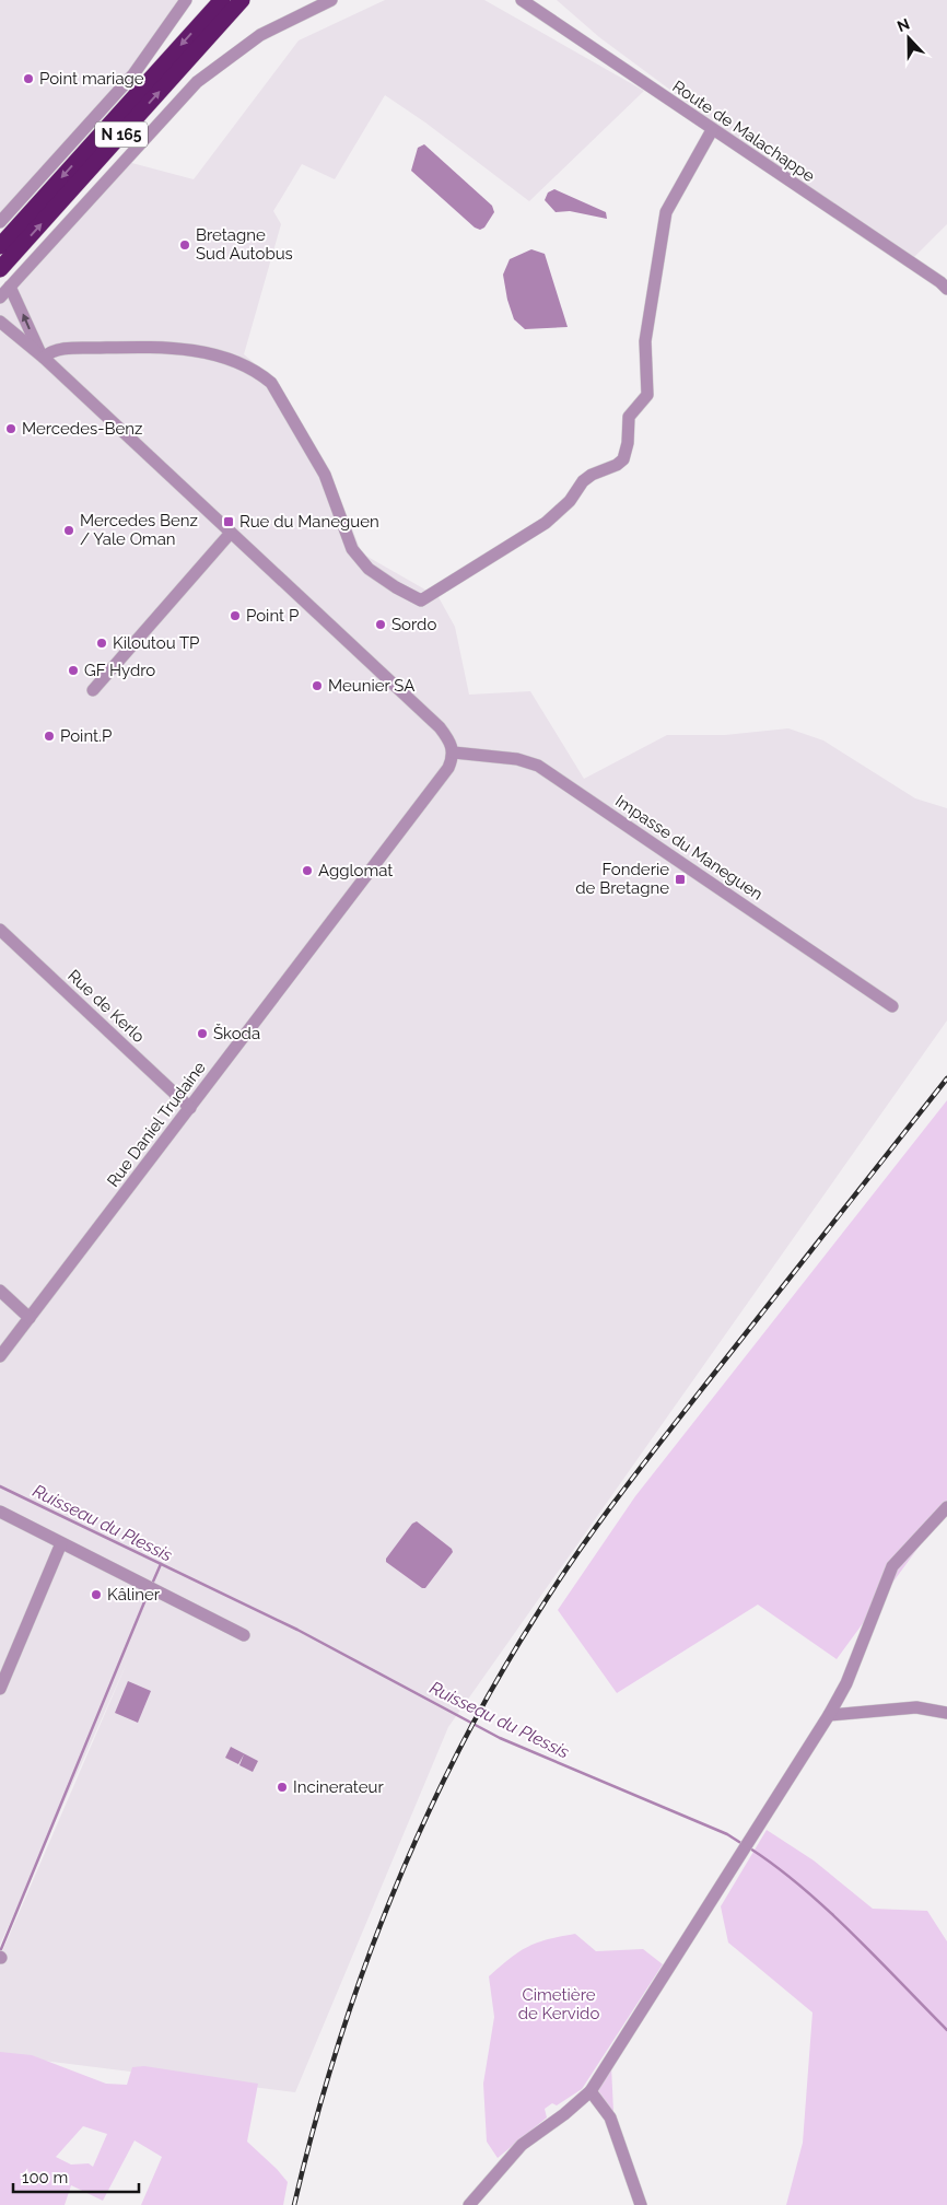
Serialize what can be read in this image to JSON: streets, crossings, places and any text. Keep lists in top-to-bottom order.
{
  "streets": {
    "highway": ["N 165"],
    "street": [
      "Route de Malachappe",
      "Impasse du Maneguen",
      "Rue de Kerlo",
      "Rue Daniel Trudaine"
    ]
  },
  "crossings": [
    ["Impasse du Maneguen", "Rue Daniel Trudaine"],
    ["Rue de Kerlo", "Rue Daniel Trudaine"]
  ],
  "water": ["Ruisseau du Plessis"],
  "parks": ["Cimetière de Kervido"],
  "places": {
    "other": [
      "Point mariage",
      "Bretagne Sud Autobus",
      "Mercedes-Benz",
      "Mercedes Benz / Yale Oman",
      "Point P",
      "Sordo",
      "Kiloutou TP",
      "GF Hydro",
      "Meunier SA",
      "Point.P",
      "Agglomat",
      "Škoda",
      "Kâliner",
      "Incinerateur"
    ],
    "transit": ["Rue du Maneguen", "Fonderie de Bretagne"]
  },
  "scale_bar": "100 m",
  "north": "top"
}
